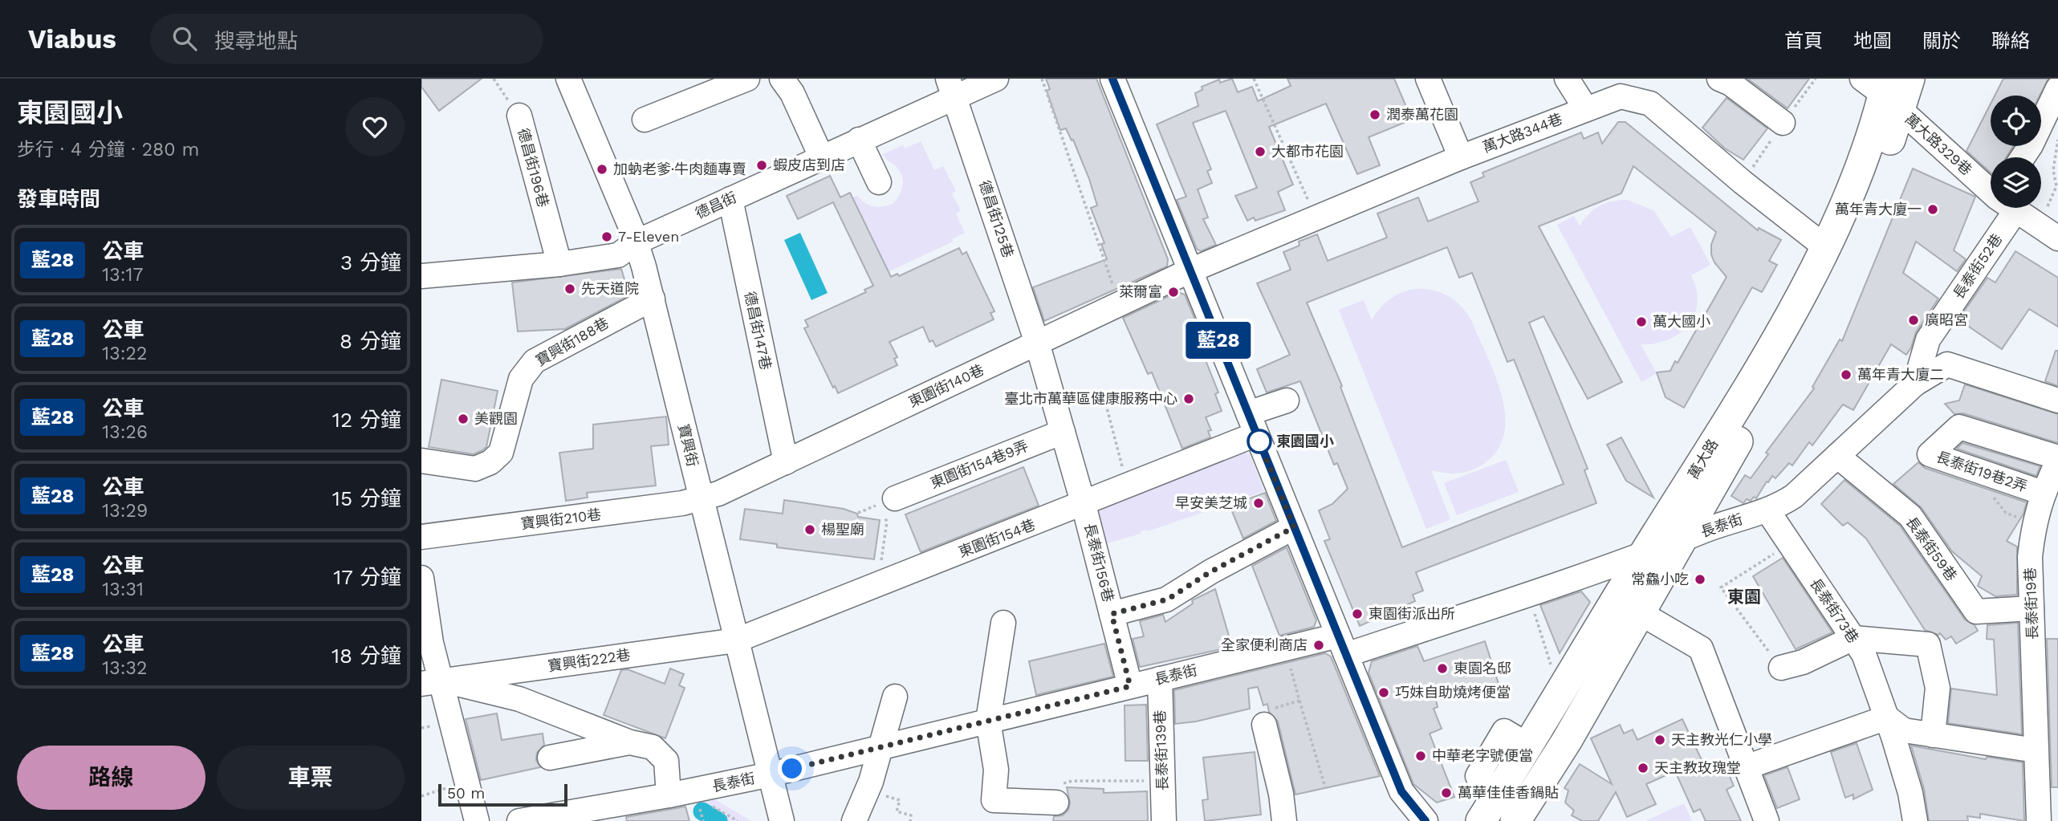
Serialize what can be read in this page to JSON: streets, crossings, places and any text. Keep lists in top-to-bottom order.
{
  "streets": {
    "main road": ["萬大路"],
    "street": [
      "萬大路344巷",
      "萬大路329巷",
      "德昌街196巷",
      "德昌街",
      "德昌街125巷",
      "長泰街52巷",
      "德昌街147巷",
      "寶興街188巷",
      "東園街140巷",
      "寶興街",
      "東園街154巷9弄",
      "長泰街19巷2弄",
      "寶興街210巷",
      "長泰街",
      "東園街154巷",
      "長泰街59巷",
      "長泰街156巷",
      "長泰街19巷",
      "長泰街73巷",
      "寶興街222巷",
      "長泰街139巷"
    ]
  },
  "crossings": [
    ["萬大路344巷", "東園街140巷"],
    ["萬大路344巷", "萬大路"],
    ["萬大路329巷", "萬大路"],
    ["德昌街196巷", "德昌街"],
    ["德昌街", "德昌街125巷"],
    ["德昌街", "德昌街147巷"],
    ["德昌街", "寶興街"],
    ["德昌街125巷", "東園街140巷"],
    ["長泰街52巷", "長泰街"],
    ["德昌街147巷", "東園街140巷"],
    ["寶興街188巷", "寶興街"],
    ["東園街140巷", "寶興街"],
    ["東園街140巷", "寶興街210巷"],
    ["寶興街", "寶興街210巷"],
    ["寶興街", "長泰街"],
    ["寶興街", "東園街154巷"],
    ["寶興街", "寶興街222巷"],
    ["萬大路", "長泰街"],
    ["長泰街19巷2弄", "長泰街19巷"],
    ["長泰街", "長泰街59巷"],
    ["長泰街", "長泰街156巷"],
    ["長泰街", "長泰街73巷"],
    ["長泰街", "長泰街139巷"],
    ["東園街154巷", "長泰街156巷"],
    ["東園街154巷", "寶興街222巷"],
    ["長泰街59巷", "長泰街19巷"]
  ],
  "districts": ["東園"],
  "places": [
    "潤泰萬花園",
    "大都市花園",
    "蝦皮店到店",
    "加蚋老爹·牛肉麵專賣",
    "萬年青大廈一",
    "7-Eleven",
    "先天道院",
    "萊爾富",
    "廣昭宮",
    "萬大國小",
    "萬年青大廈二",
    "臺北市萬華區健康服務中心",
    "美觀園",
    "東園國小",
    "早安美芝城",
    "楊聖廟",
    "常鱻小吃",
    "東園街派出所",
    "全家便利商店",
    "東園名邸",
    "巧妹自助燒烤便當",
    "天主教光仁小學",
    "中華老字號便當",
    "天主教玫瑰堂",
    "萬華佳佳香鍋貼"
  ],
  "lines": ["bus line 藍28"],
  "scale_bar": "50 m",
  "page": {
    "header": "Viabus",
    "search": "搜尋地點",
    "nav": [
      "首頁",
      "地圖",
      "關於",
      "聯絡"
    ],
    "heading": [
      ["東園國小", "步行 · 4 分鐘 · 280 m"],
      "發車時間"
    ],
    "on_map": "藍28",
    "list": [
      {
        "mark": "藍28",
        "name": "公車",
        "note": "13:17",
        "value": "3 分鐘"
      },
      {
        "mark": "藍28",
        "name": "公車",
        "note": "13:22",
        "value": "8 分鐘"
      },
      {
        "mark": "藍28",
        "name": "公車",
        "note": "13:26",
        "value": "12 分鐘"
      },
      {
        "mark": "藍28",
        "name": "公車",
        "note": "13:29",
        "value": "15 分鐘"
      },
      {
        "mark": "藍28",
        "name": "公車",
        "note": "13:31",
        "value": "17 分鐘"
      },
      {
        "mark": "藍28",
        "name": "公車",
        "note": "13:32",
        "value": "18 分鐘"
      }
    ],
    "buttons": ["路線", "車票"],
    "scale": "50 m"
  }
}
